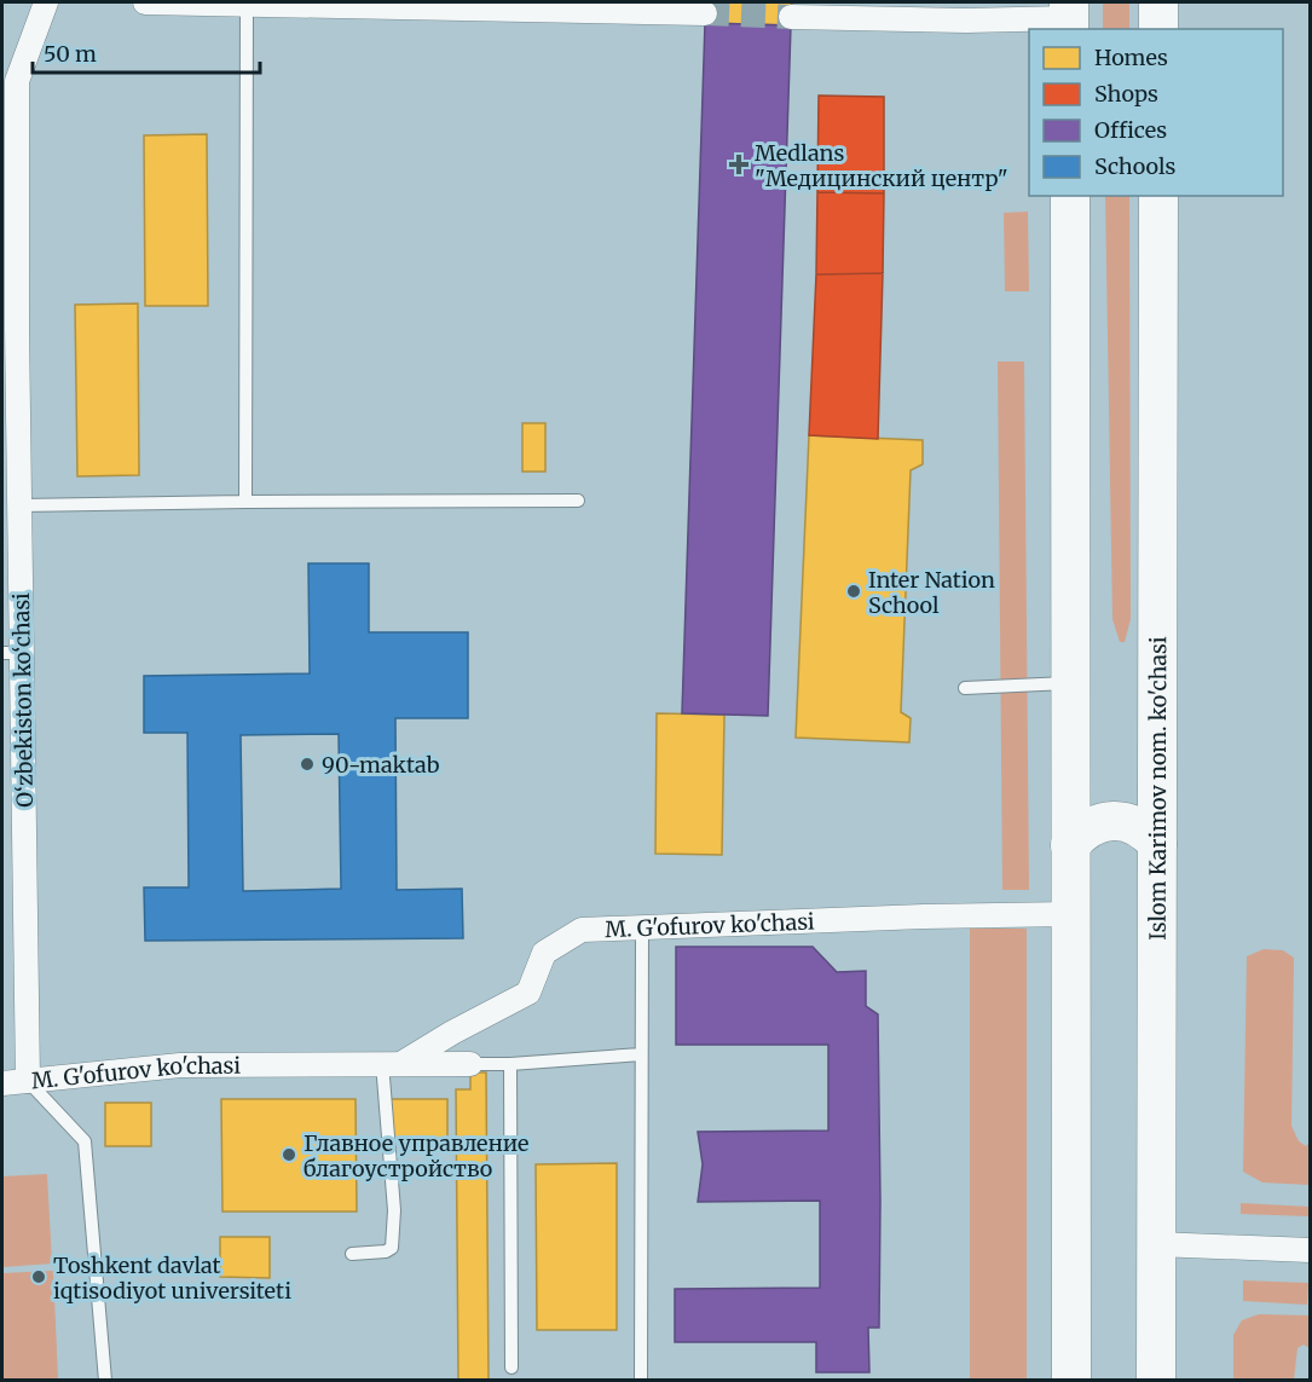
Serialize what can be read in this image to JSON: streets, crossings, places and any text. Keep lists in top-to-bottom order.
{
  "streets": {
    "main road": ["Islom Karimov nom. ko'chasi"],
    "street": ["O‘zbekiston ko‘chasi", "M. G'ofurov ko'chasi"]
  },
  "crossings": [
    ["O‘zbekiston ko‘chasi", "M. G'ofurov ko'chasi"]
  ],
  "places": {
    "health": ["Medlans \"Медицинский центр\""],
    "other": [
      "Inter Nation School",
      "90-maktab",
      "Главное управление благоустройство",
      "Toshkent davlat iqtisodiyot universiteti"
    ]
  },
  "legend": [
    "Homes",
    "Shops",
    "Offices",
    "Schools"
  ],
  "scale_bar": "50 m"
}
